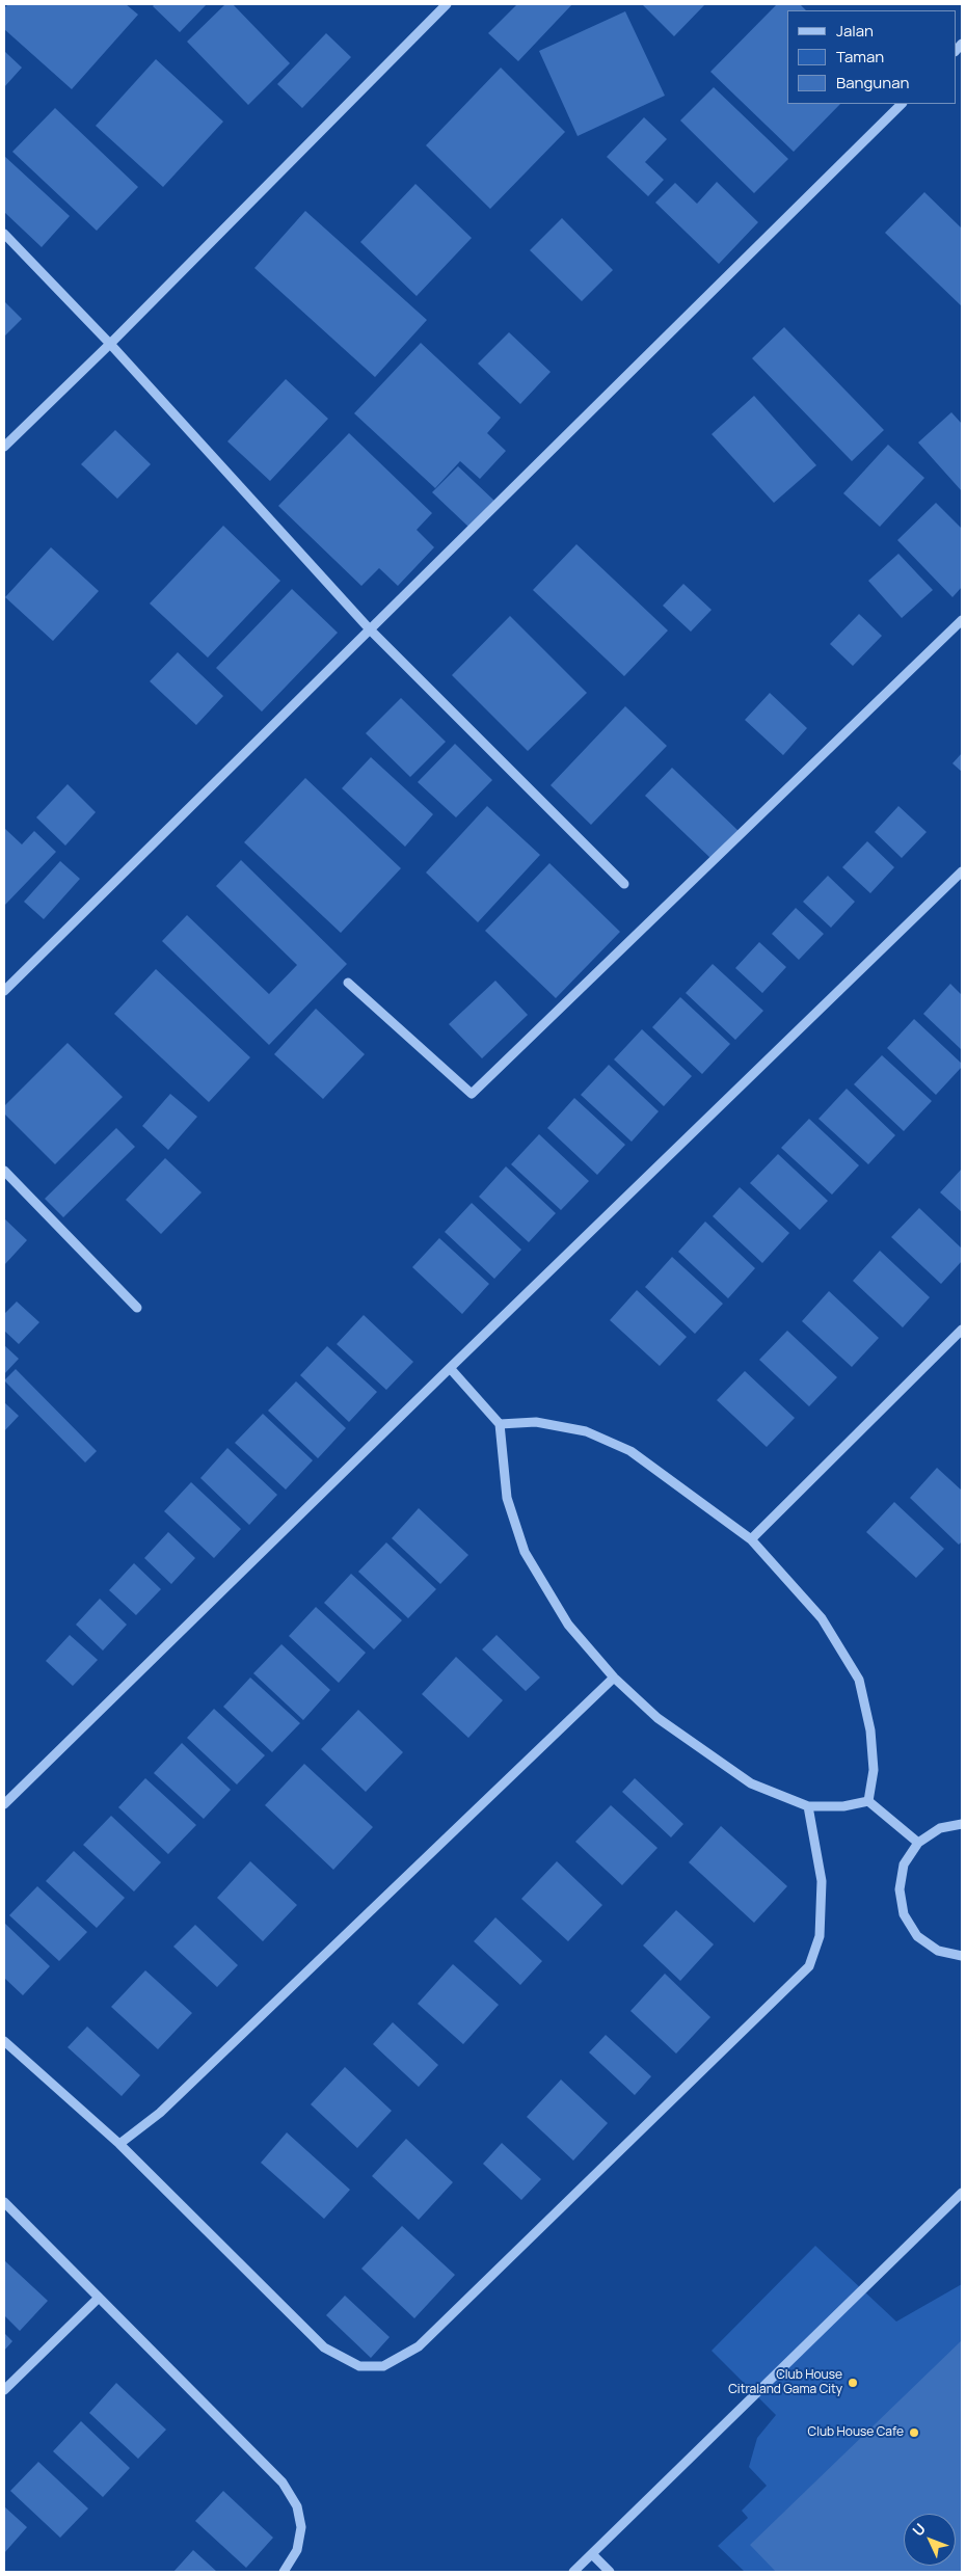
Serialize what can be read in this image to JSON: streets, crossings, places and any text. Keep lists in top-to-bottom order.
{
  "places": ["Club House Citraland Gama City", "Club House Cafe"],
  "legend": ["Jalan", "Taman", "Bangunan"],
  "north": "top left"
}
